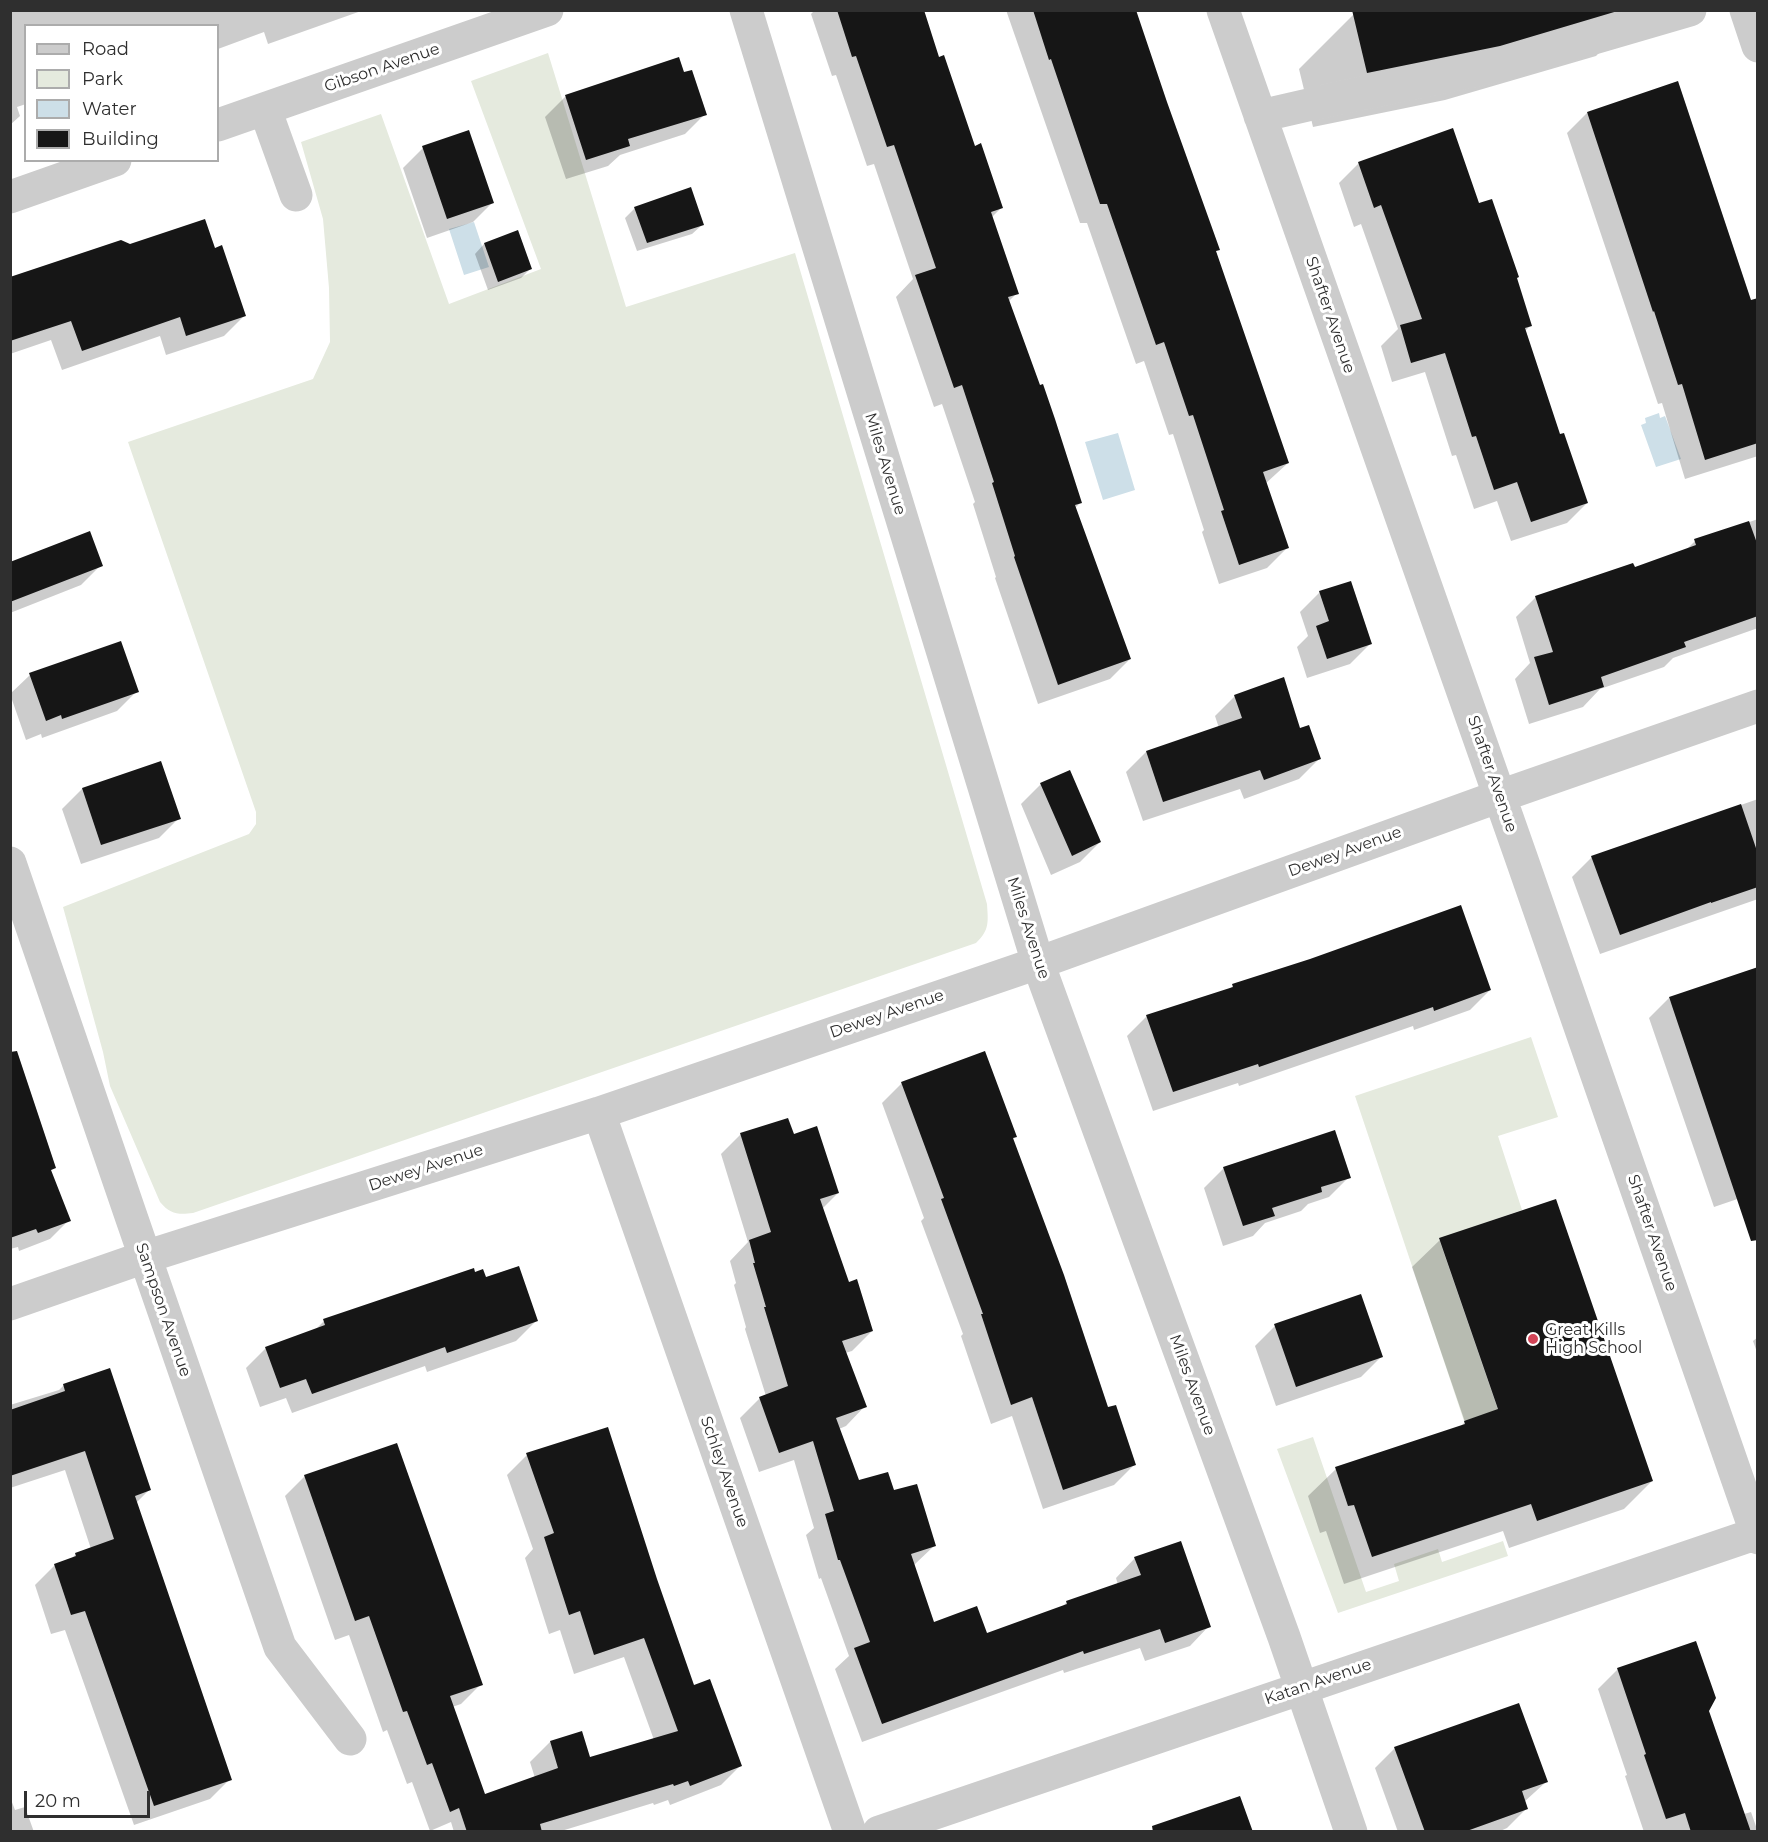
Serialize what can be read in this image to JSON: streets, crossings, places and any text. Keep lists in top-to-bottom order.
{
  "streets": {
    "street": [
      "Gibson Avenue",
      "Shafter Avenue",
      "Miles Avenue",
      "Dewey Avenue",
      "Sampson Avenue",
      "Schley Avenue",
      "Katan Avenue"
    ]
  },
  "crossings": [
    ["Shafter Avenue", "Dewey Avenue"],
    ["Shafter Avenue", "Katan Avenue"],
    ["Miles Avenue", "Dewey Avenue"],
    ["Miles Avenue", "Katan Avenue"],
    ["Dewey Avenue", "Sampson Avenue"],
    ["Dewey Avenue", "Schley Avenue"]
  ],
  "places": ["Great Kills High School"],
  "legend": [
    "Road",
    "Park",
    "Water",
    "Building"
  ],
  "scale_bar": "20 m"
}
